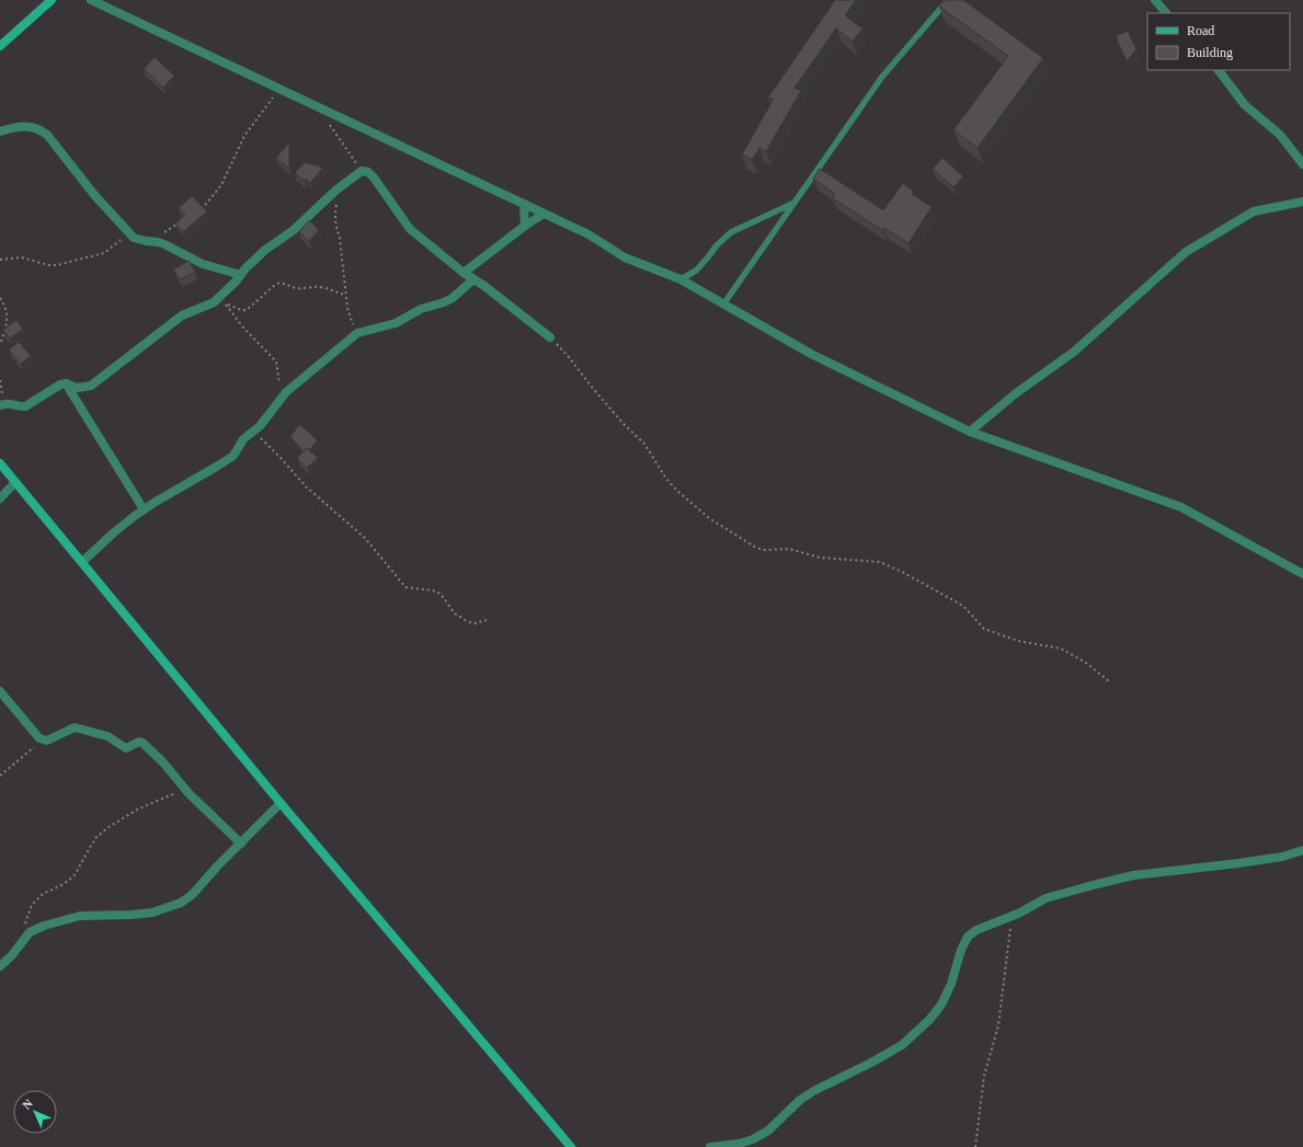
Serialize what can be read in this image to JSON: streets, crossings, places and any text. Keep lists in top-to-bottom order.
{
  "legend": ["Road", "Building"],
  "north": "top left"
}
